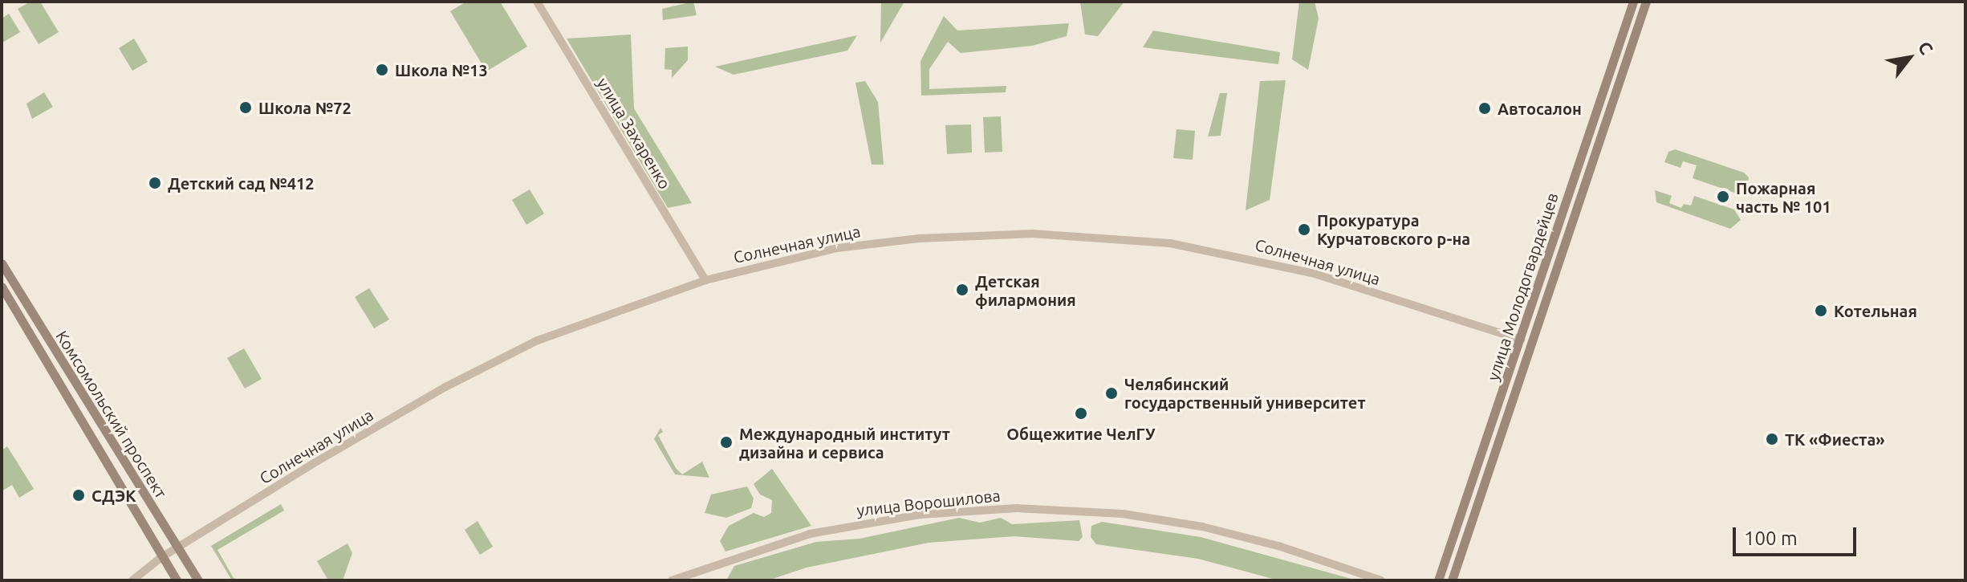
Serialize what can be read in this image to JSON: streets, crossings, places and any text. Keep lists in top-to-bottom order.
{
  "streets": {
    "main road": ["Солнечная улица", "улица Молодогвардейцев", "Комсомольский проспект"],
    "street": ["улица Захаренко", "улица Ворошилова"]
  },
  "crossings": [
    ["улица Захаренко", "Солнечная улица"],
    ["Солнечная улица", "улица Молодогвардейцев"],
    ["Солнечная улица", "Комсомольский проспект"]
  ],
  "places": [
    "Школа №13",
    "Школа №72",
    "Автосалон",
    "Детский сад №412",
    "Пожарная часть № 101",
    "Прокуратура Курчатовского р-на",
    "Детская филармония",
    "Котельная",
    "Челябинский государственный университет",
    "Общежитие ЧелГУ",
    "ТК «Фиеста»",
    "Международный институт дизайна и сервиса",
    "СДЭК"
  ],
  "scale_bar": "100 m",
  "north": "top right"
}
